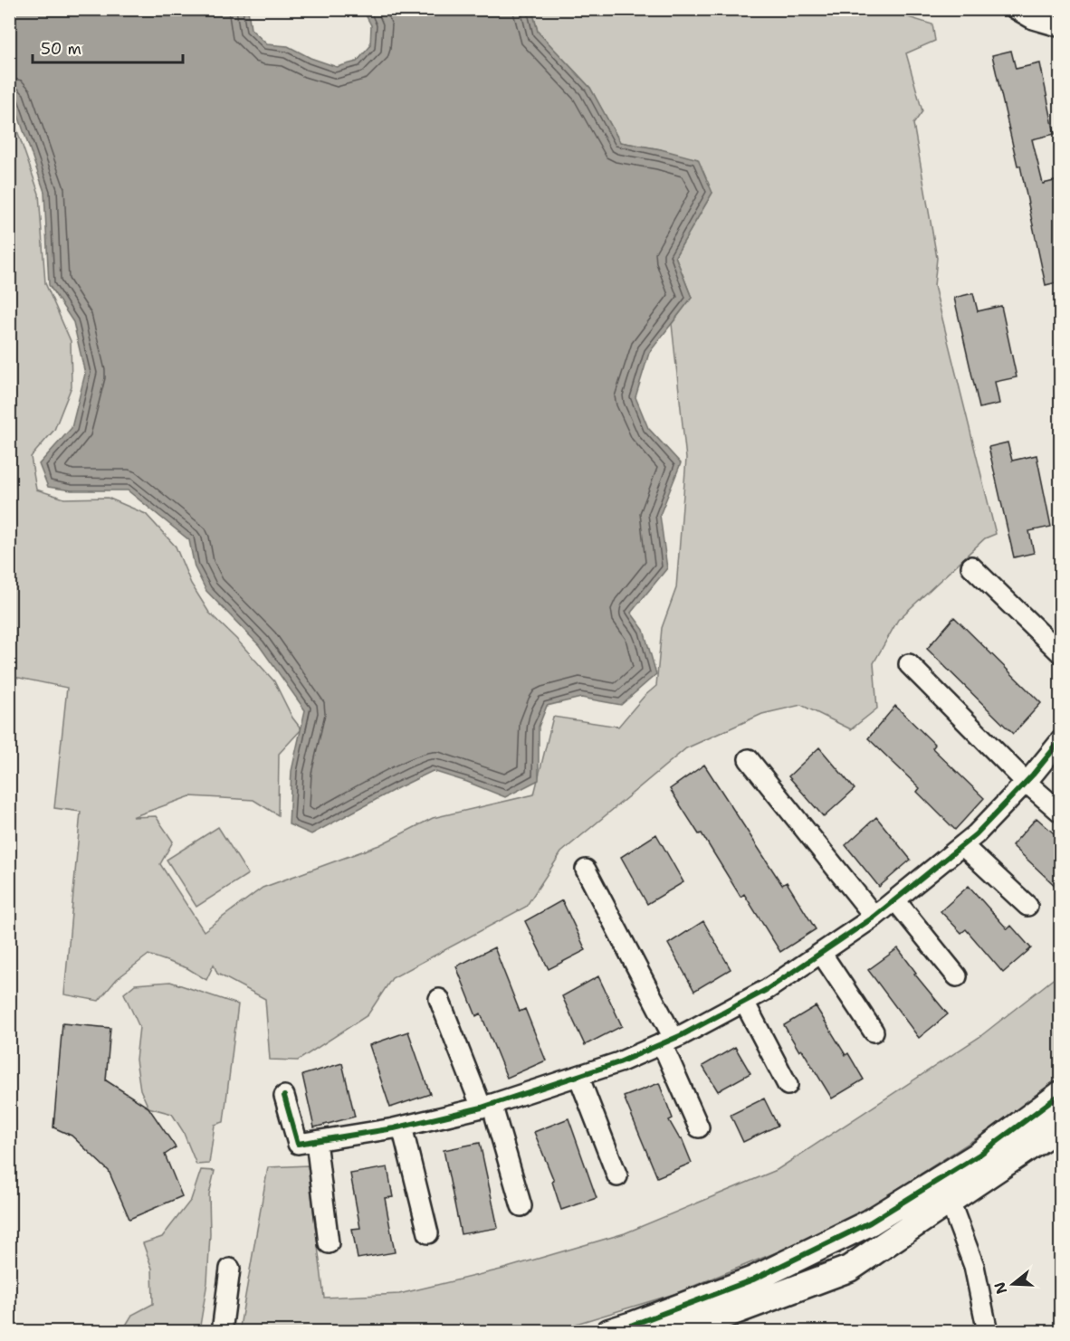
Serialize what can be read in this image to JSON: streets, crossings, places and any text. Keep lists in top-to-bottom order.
{
  "scale_bar": "50 m",
  "north": "left"
}
